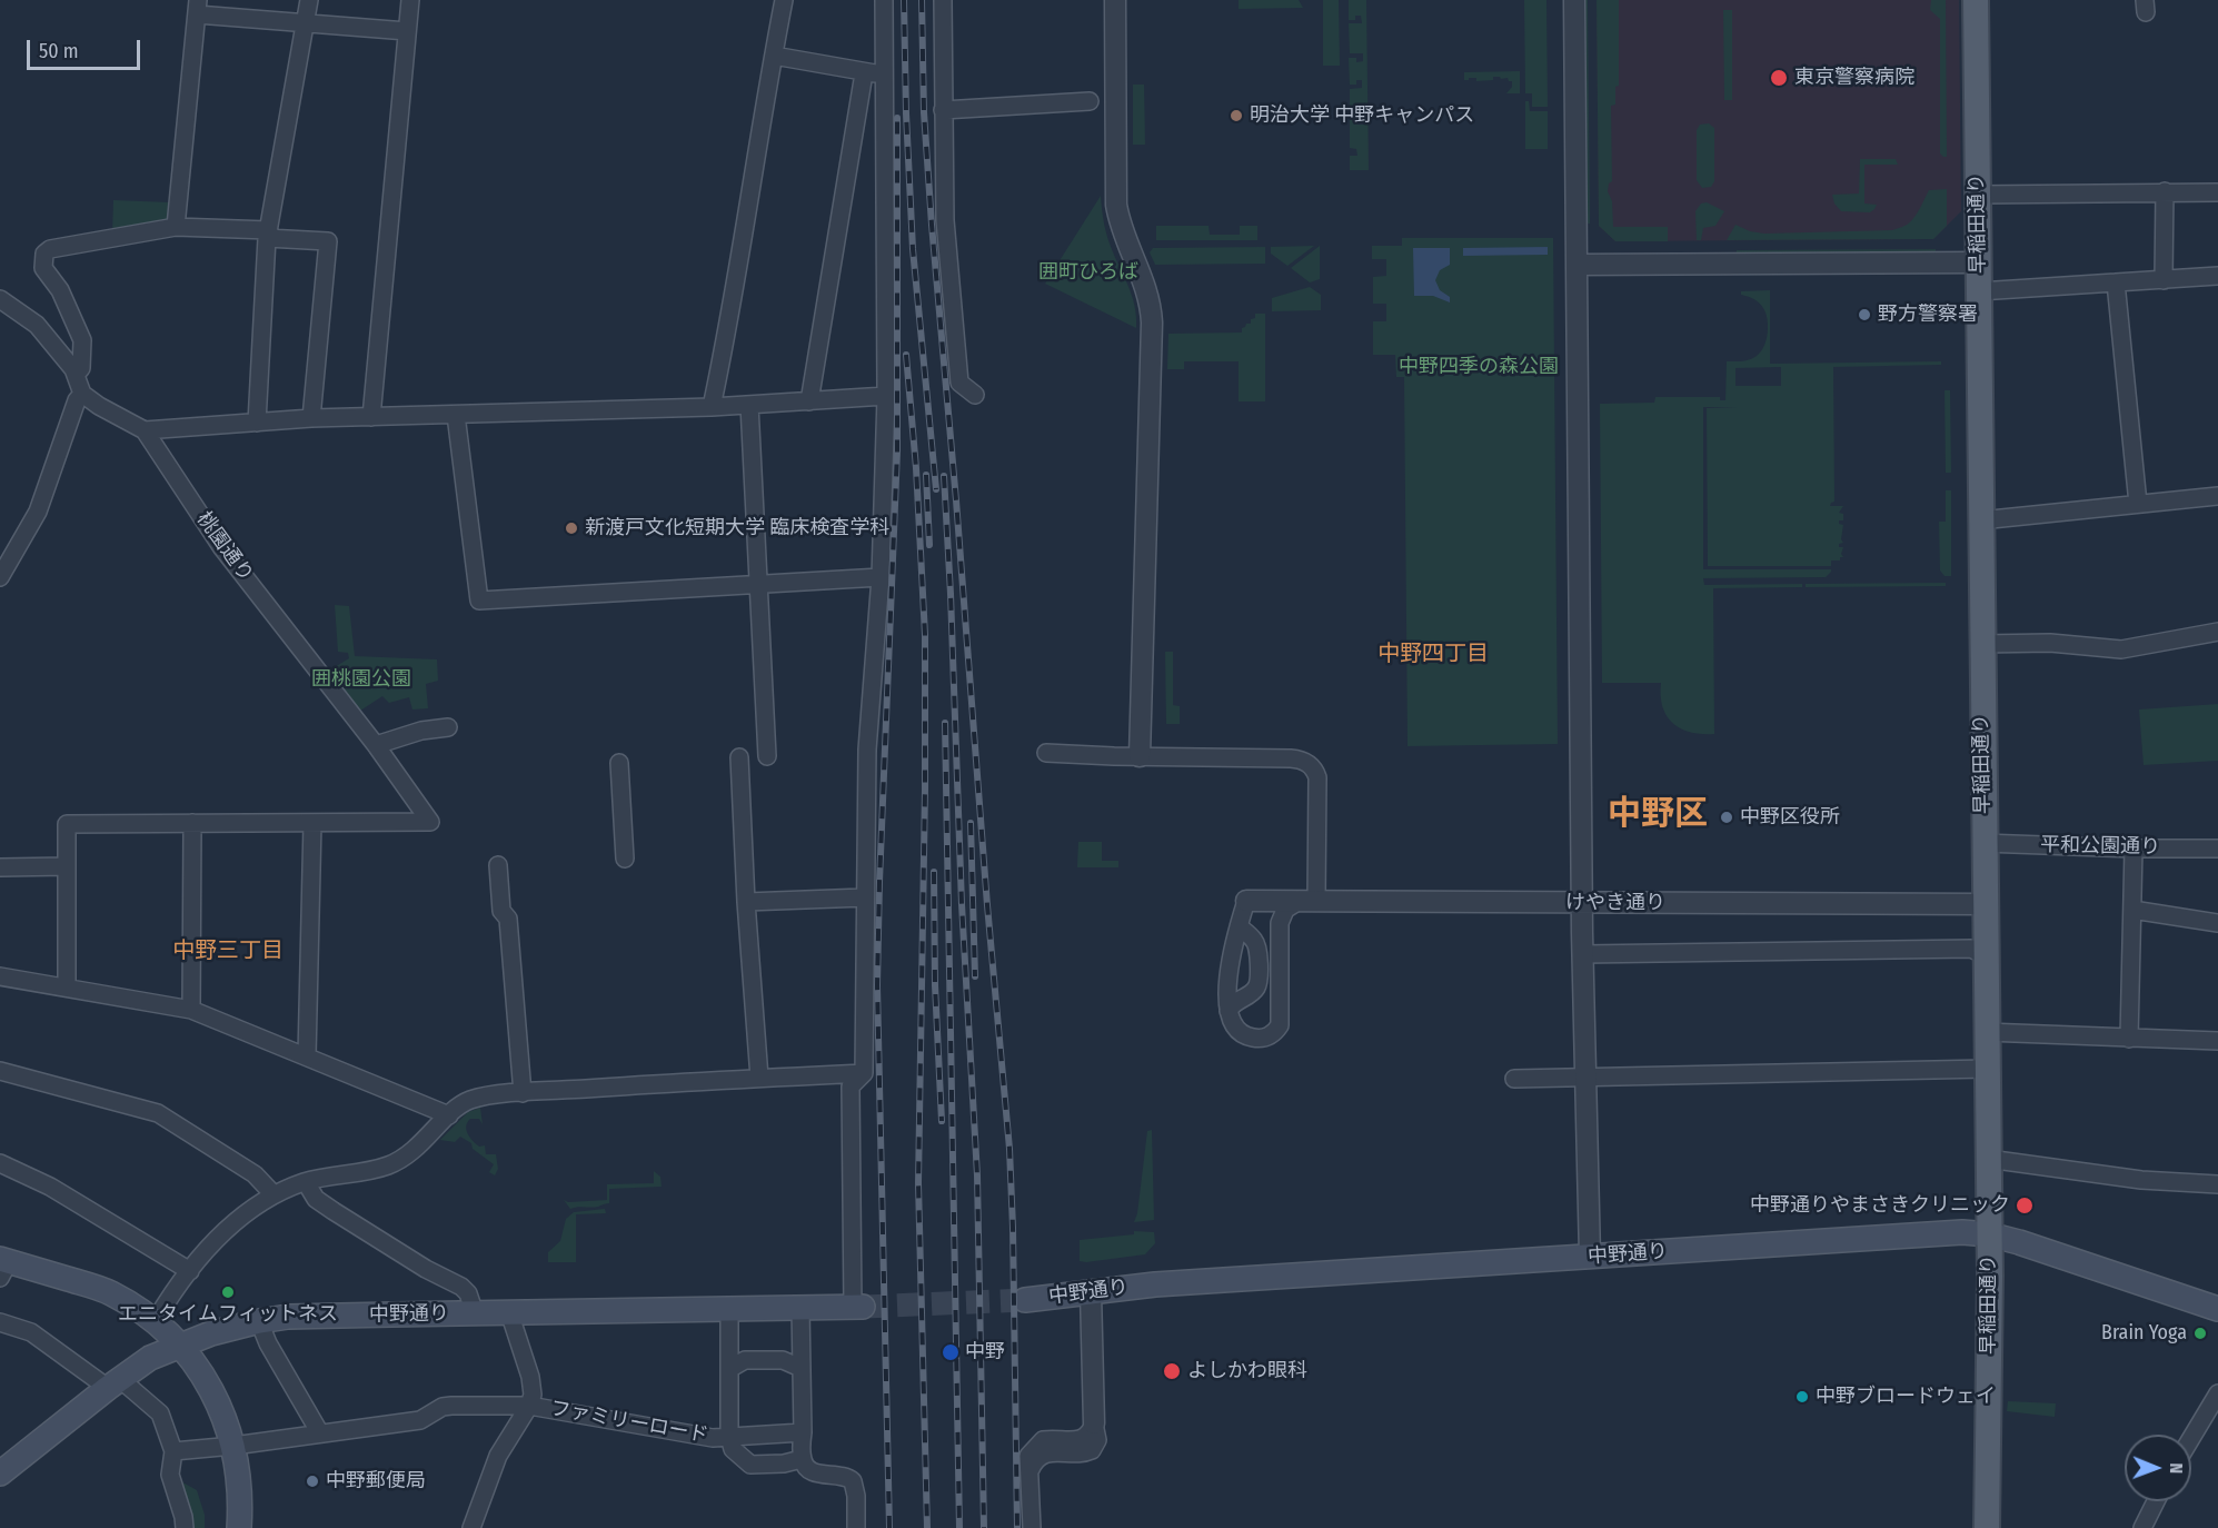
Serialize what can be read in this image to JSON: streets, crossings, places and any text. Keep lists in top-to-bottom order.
{
  "streets": {
    "main road": ["早稲田通り", "中野通り"],
    "street": [
      "桃園通り",
      "平和公園通り",
      "けやき通り",
      "ファミリーロード"
    ]
  },
  "crossings": [
    ["早稲田通り", "平和公園通り"],
    ["早稲田通り", "けやき通り"],
    ["早稲田通り", "中野通り"]
  ],
  "districts": ["中野四丁目", "中野区", "中野三丁目"],
  "parks": ["囲町ひろば", "中野四季の森公園", "囲桃園公園"],
  "places": [
    "東京警察病院",
    "明治大学 中野キャンパス",
    "野方警察署",
    "新渡戸文化短期大学 臨床検査学科",
    "中野区役所",
    "中野通りやまさきクリニック",
    "エニタイムフィットネス",
    "Brain Yoga",
    "中野",
    "よしかわ眼科",
    "中野ブロードウェイ",
    "中野郵便局"
  ],
  "scale_bar": "50 m",
  "north": "right"
}
